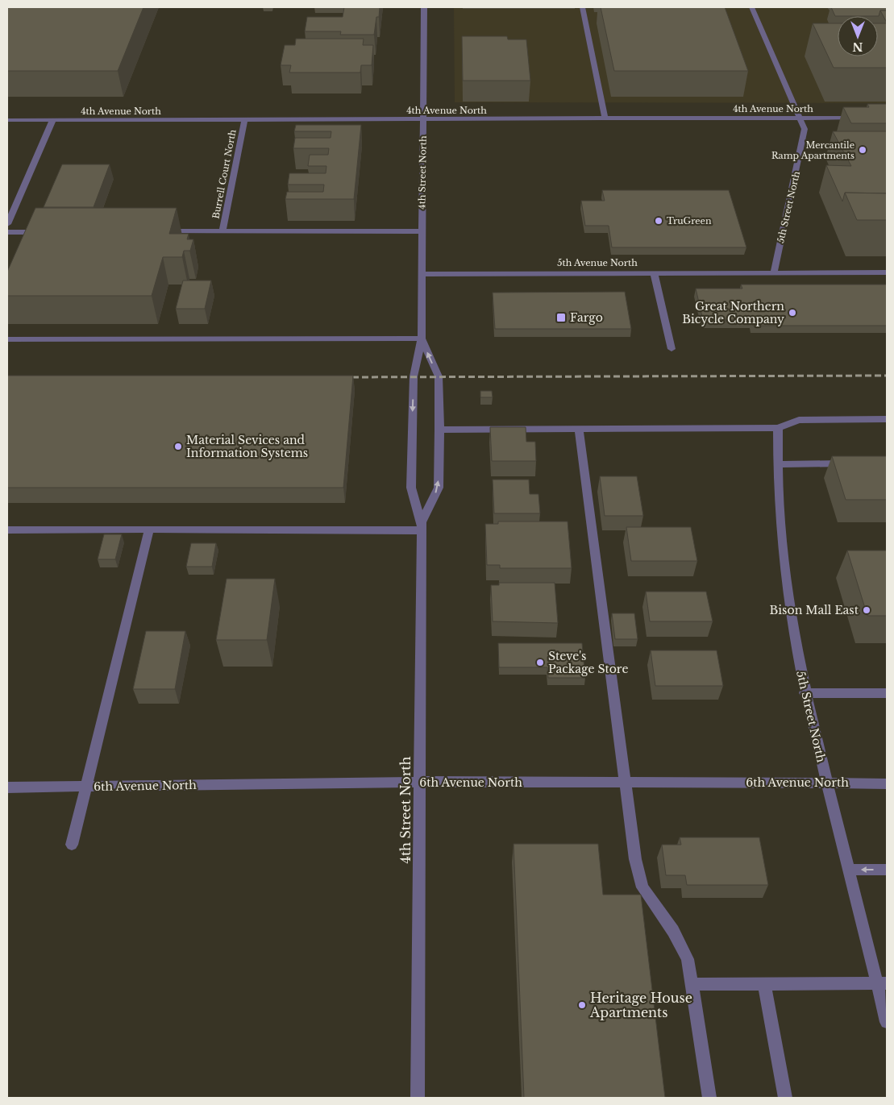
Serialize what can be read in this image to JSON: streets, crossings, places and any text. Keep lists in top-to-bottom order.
{
  "streets": {
    "street": [
      "4th Avenue North",
      "4th Street North",
      "Burrell Court North",
      "5th Street North",
      "5th Avenue North",
      "6th Avenue North"
    ]
  },
  "crossings": [
    ["4th Avenue North", "4th Street North"],
    ["4th Avenue North", "Burrell Court North"],
    ["4th Avenue North", "5th Street North"],
    ["4th Street North", "5th Avenue North"],
    ["4th Street North", "6th Avenue North"],
    ["5th Street North", "5th Avenue North"],
    ["5th Street North", "6th Avenue North"]
  ],
  "places": {
    "other": [
      "Mercantile Ramp Apartments",
      "TruGreen",
      "Great Northern Bicycle Company",
      "Material Sevices and Information Systems",
      "Bison Mall East",
      "Steve's Package Store",
      "Heritage House Apartments"
    ],
    "transit": ["Fargo"]
  },
  "north": "bottom"
}
